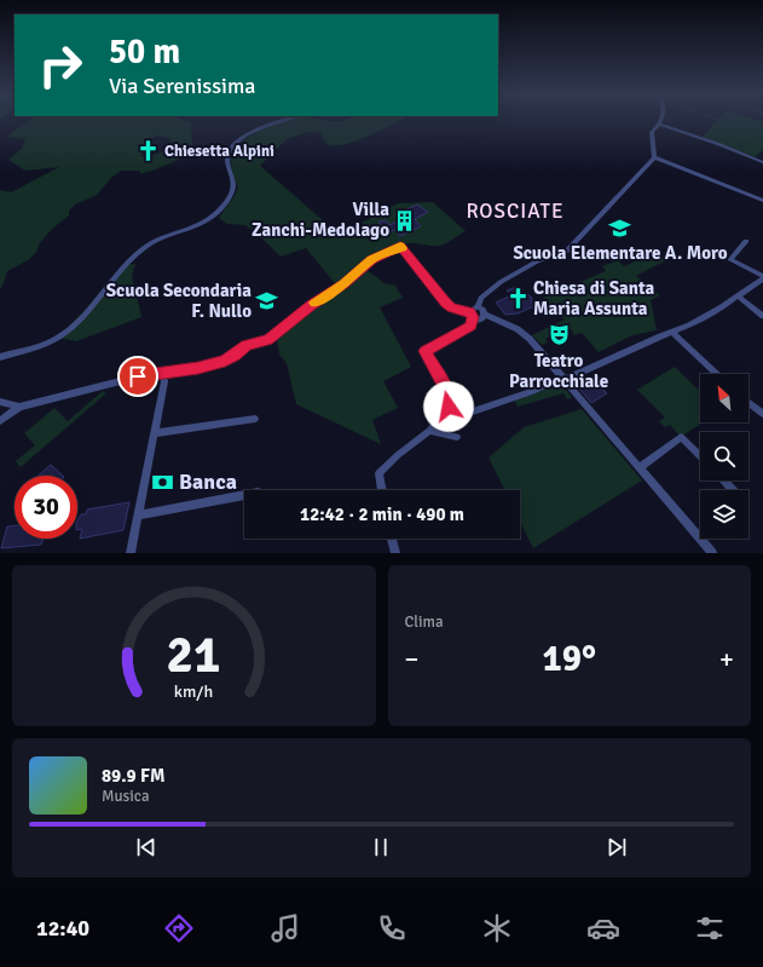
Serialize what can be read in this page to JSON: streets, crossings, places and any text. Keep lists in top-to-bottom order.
{
  "districts": ["ROSCIATE"],
  "places": {
    "church": ["Chiesetta Alpini", "Chiesa di Santa Maria Assunta"],
    "building": ["Villa Zanchi-Medolago"],
    "school or university": ["Scuola Elementare A. Moro", "Scuola Secondaria F. Nullo"],
    "theatre": ["Teatro Parrocchiale"],
    "bank": ["Banca"]
  },
  "north": "top left",
  "page": {
    "turn": ["50 m", "Via Serenissima"],
    "limit": "30",
    "trip": "12:42 · 2 min · 490 m",
    "tile": "Clima",
    "heat": ["−", "19°", "+"],
    "song": ["89.9 FM", "Musica"],
    "tabs": "12:40",
    "gauge": ["21", "km/h"]
  }
}
